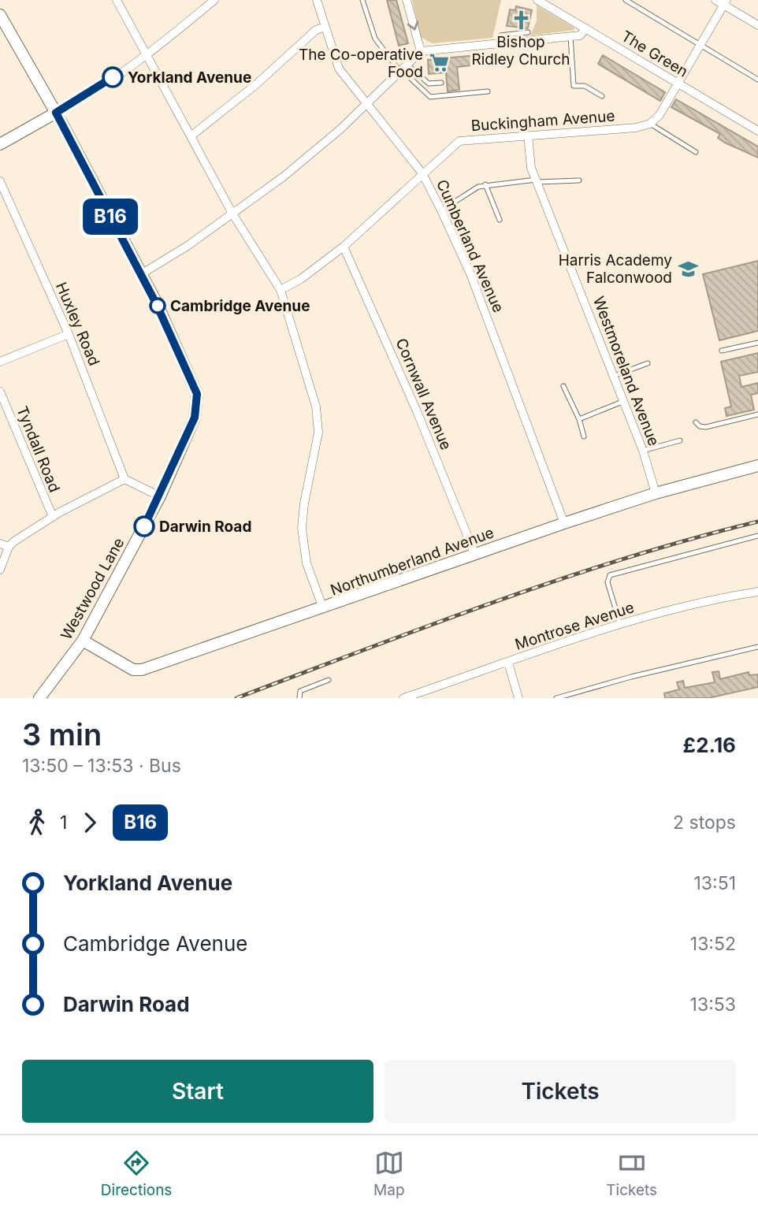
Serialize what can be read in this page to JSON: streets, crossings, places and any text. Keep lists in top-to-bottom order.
{
  "streets": {
    "street": [
      "The Green",
      "Buckingham Avenue",
      "Cumberland Avenue",
      "Huxley Road",
      "Westmoreland Avenue",
      "Cornwall Avenue",
      "Tyndall Road",
      "Northumberland Avenue",
      "Westwood Lane",
      "Montrose Avenue"
    ]
  },
  "crossings": [
    ["Buckingham Avenue", "Cumberland Avenue"],
    ["Buckingham Avenue", "Westmoreland Avenue"],
    ["Buckingham Avenue", "Cornwall Avenue"],
    ["Cumberland Avenue", "Northumberland Avenue"],
    ["Westmoreland Avenue", "Northumberland Avenue"],
    ["Cornwall Avenue", "Northumberland Avenue"],
    ["Northumberland Avenue", "Westwood Lane"]
  ],
  "places": {
    "church": ["Bishop Ridley Church"],
    "supermarket": ["The Co-operative Food"],
    "other": ["Yorkland Avenue", "Cambridge Avenue", "Darwin Road"],
    "school or university": ["Harris Academy Falconwood"]
  },
  "lines": ["bus line B16"],
  "page": {
    "on_map": "B16",
    "heading": ["3 min", "13:50 – 13:53 · Bus", "£2.16"],
    "legs": ["1", "B16", "2 stops"],
    "list": [
      {
        "name": "Yorkland Avenue",
        "value": "13:51"
      },
      {
        "name": "Cambridge Avenue",
        "value": "13:52"
      },
      {
        "name": "Darwin Road",
        "value": "13:53"
      }
    ],
    "buttons": ["Start", "Tickets"],
    "tabs": ["Directions", "Map", "Tickets"]
  }
}
